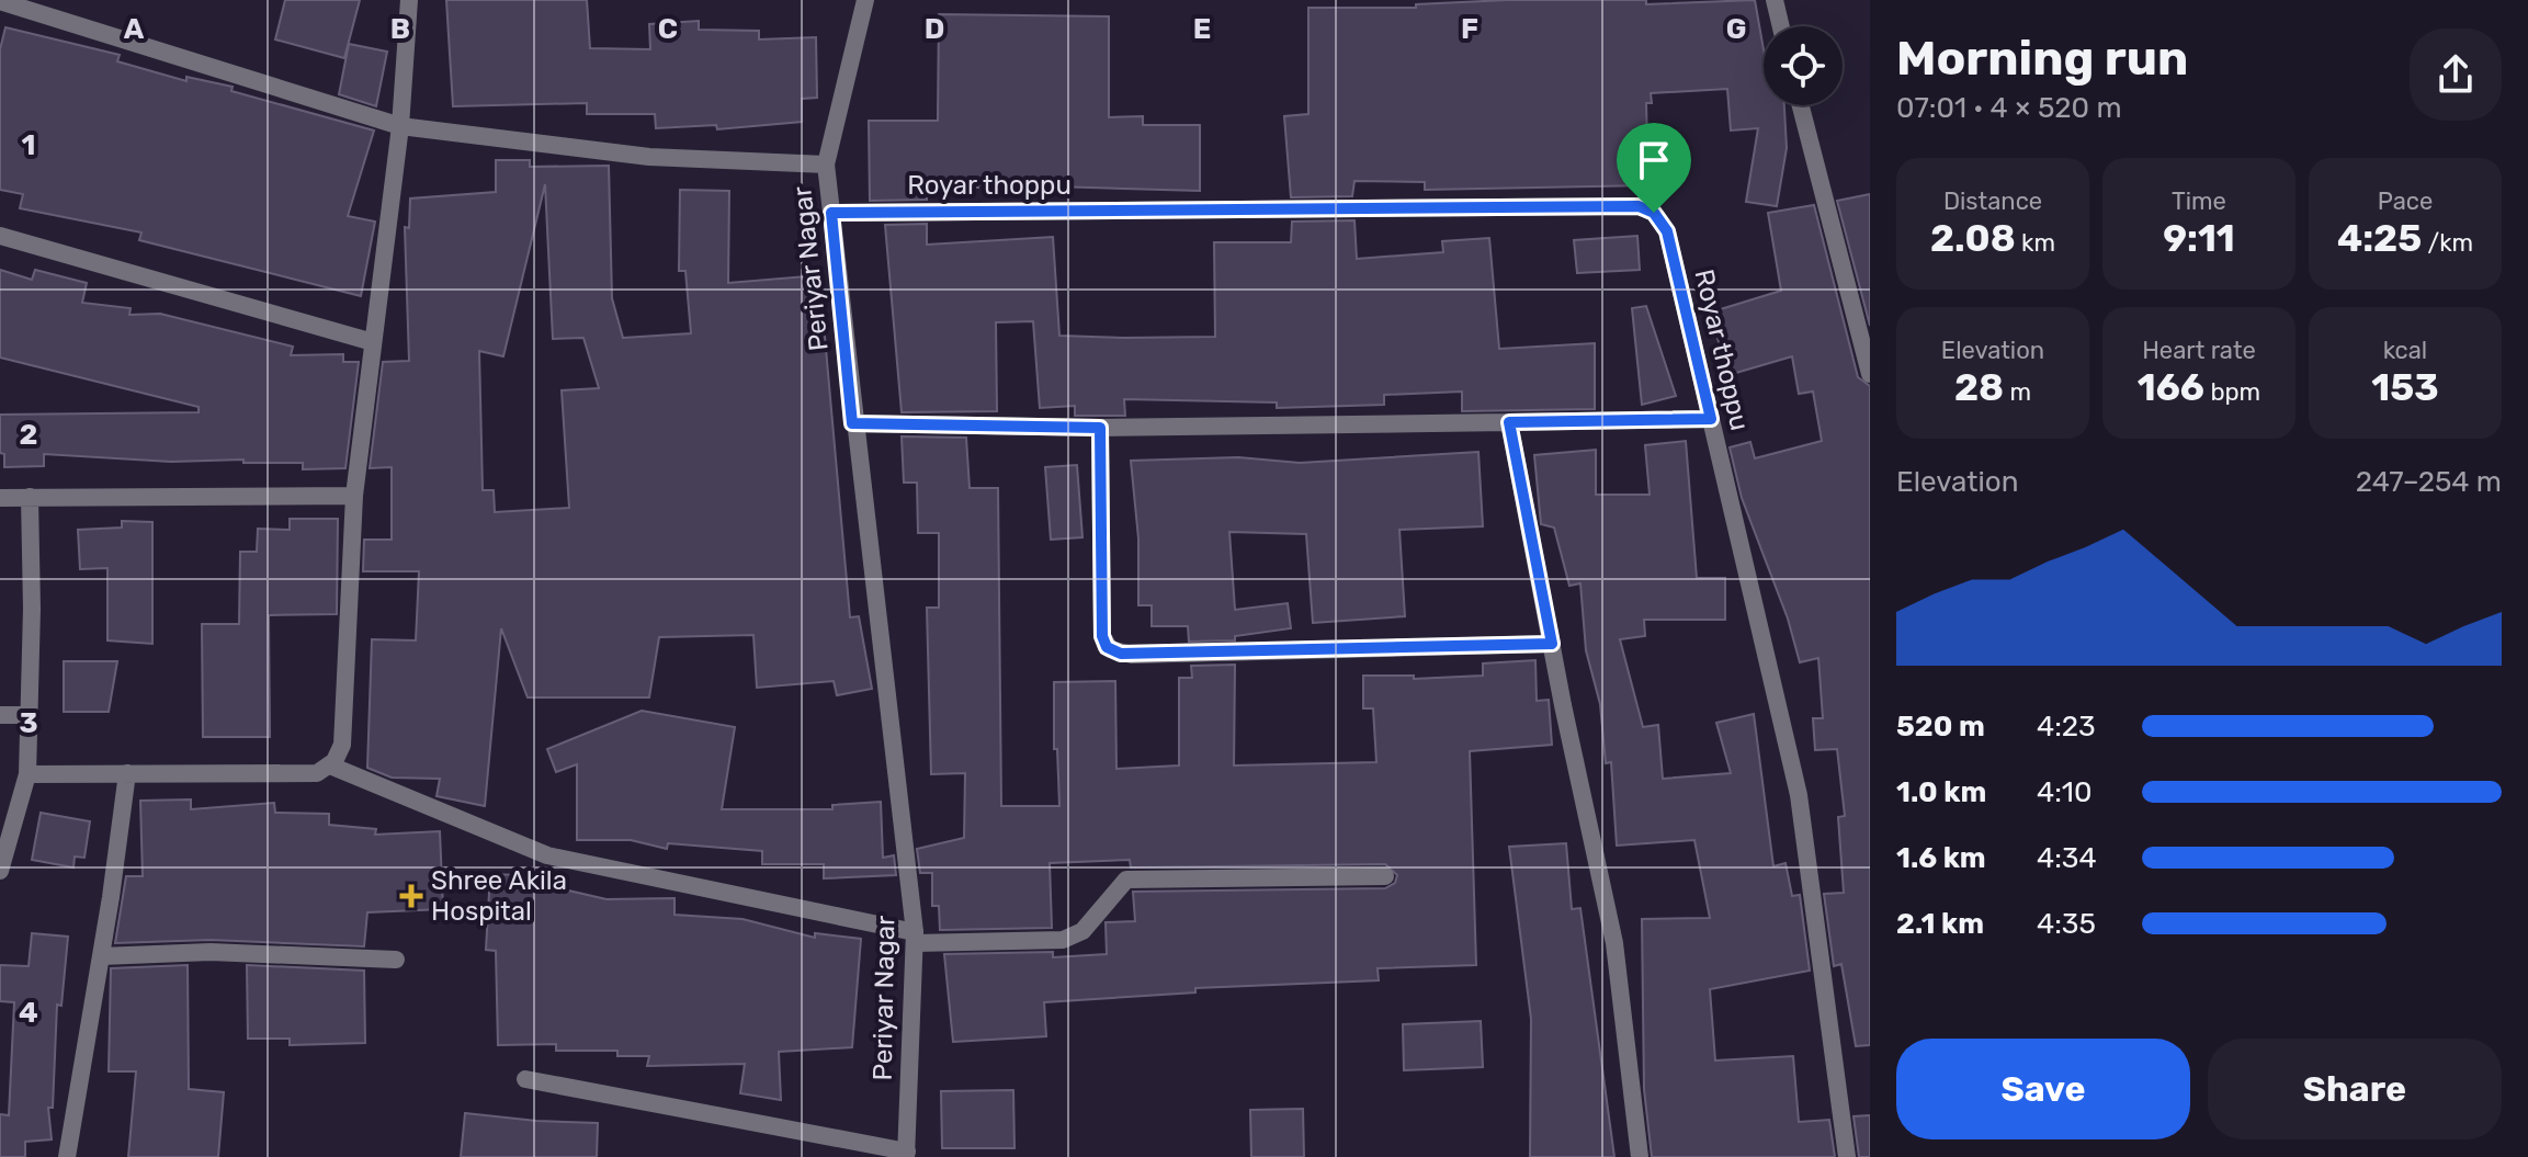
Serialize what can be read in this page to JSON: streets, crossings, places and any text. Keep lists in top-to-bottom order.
{
  "streets": {
    "street": ["Royar thoppu", "Periyar Nagar"]
  },
  "crossings": [
    ["Royar thoppu", "Periyar Nagar"]
  ],
  "places": {
    "health": ["Shree Akila Hospital"]
  },
  "page": {
    "heading": ["Morning run", "07:01 · 4 × 520 m"],
    "stats": [
      ["Distance", "2.08 km"],
      ["Time", "9:11"],
      ["Pace", "4:25 /km"],
      ["Elevation", "28 m"],
      ["Heart rate", "166 bpm"],
      ["kcal", "153"]
    ],
    "chart": ["Elevation", "247–254 m"],
    "list": [
      {
        "name": "520 m",
        "note": "4:23"
      },
      {
        "name": "1.0 km",
        "note": "4:10"
      },
      {
        "name": "1.6 km",
        "note": "4:34"
      },
      {
        "name": "2.1 km",
        "note": "4:35"
      }
    ],
    "buttons": ["Save", "Share"]
  },
  "grid": {
    "columns": [
      "A",
      "B",
      "C",
      "D",
      "E",
      "F",
      "G"
    ],
    "rows": [
      "1",
      "2",
      "3",
      "4"
    ]
  }
}
